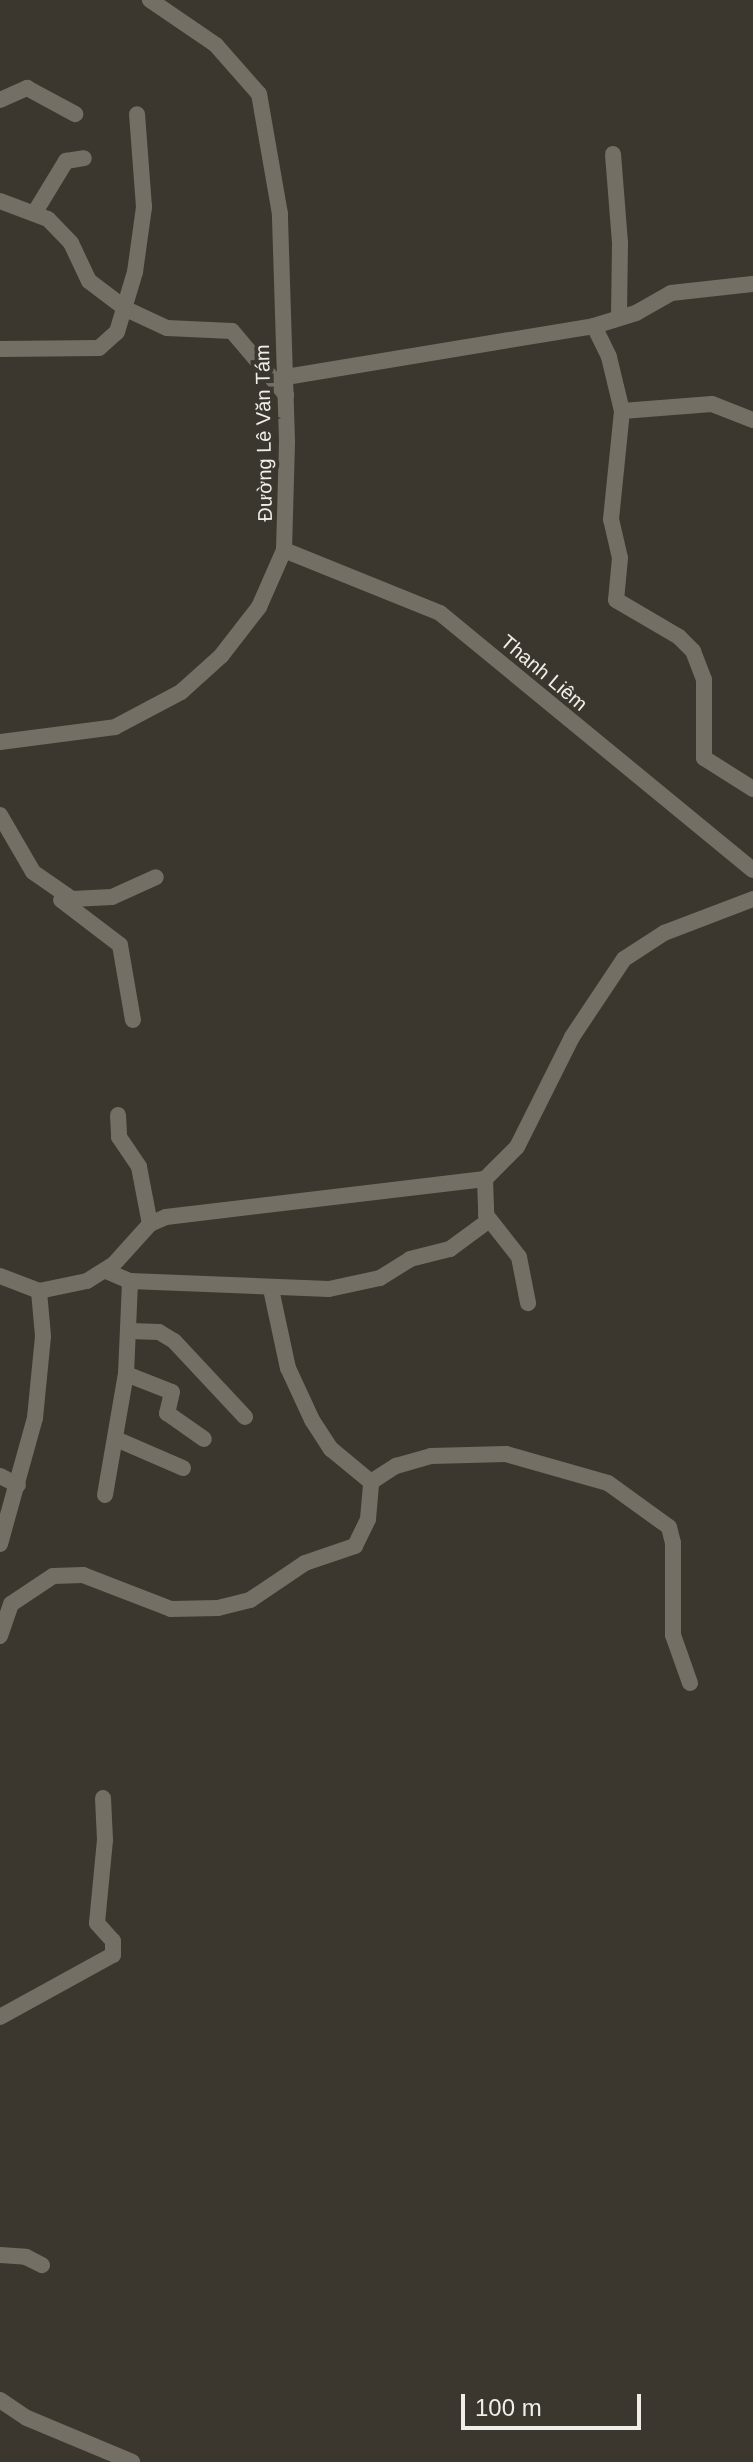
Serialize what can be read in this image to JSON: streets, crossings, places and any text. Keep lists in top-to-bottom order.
{
  "streets": {
    "street": ["Đường Lê Văn Tám", "Thanh Liêm"]
  },
  "crossings": [
    ["Đường Lê Văn Tám", "Thanh Liêm"]
  ],
  "scale_bar": "100 m"
}
